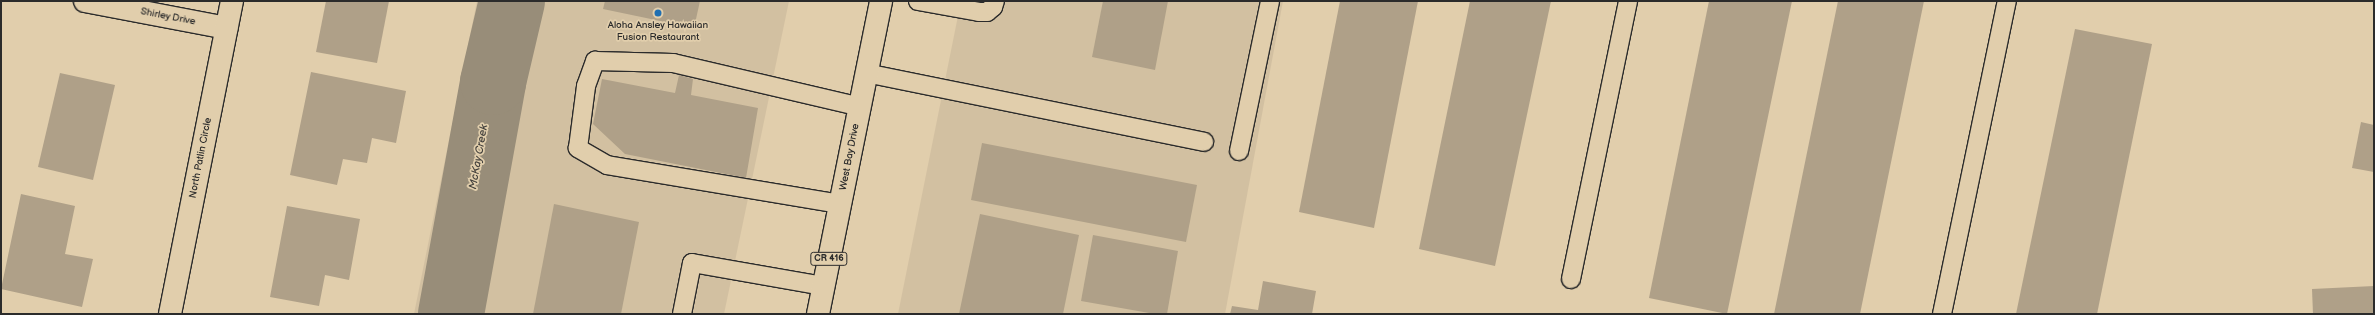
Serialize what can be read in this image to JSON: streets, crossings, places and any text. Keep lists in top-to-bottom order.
{
  "streets": {
    "street": [
      "Shirley Drive",
      "West Bay Drive",
      "North Patlin Circle",
      "CR 416"
    ]
  },
  "crossings": [
    ["Shirley Drive", "North Patlin Circle"]
  ],
  "water": ["McKay Creek"],
  "places": ["Aloha Ansley Hawaiian Fusion Restaurant"]
}
